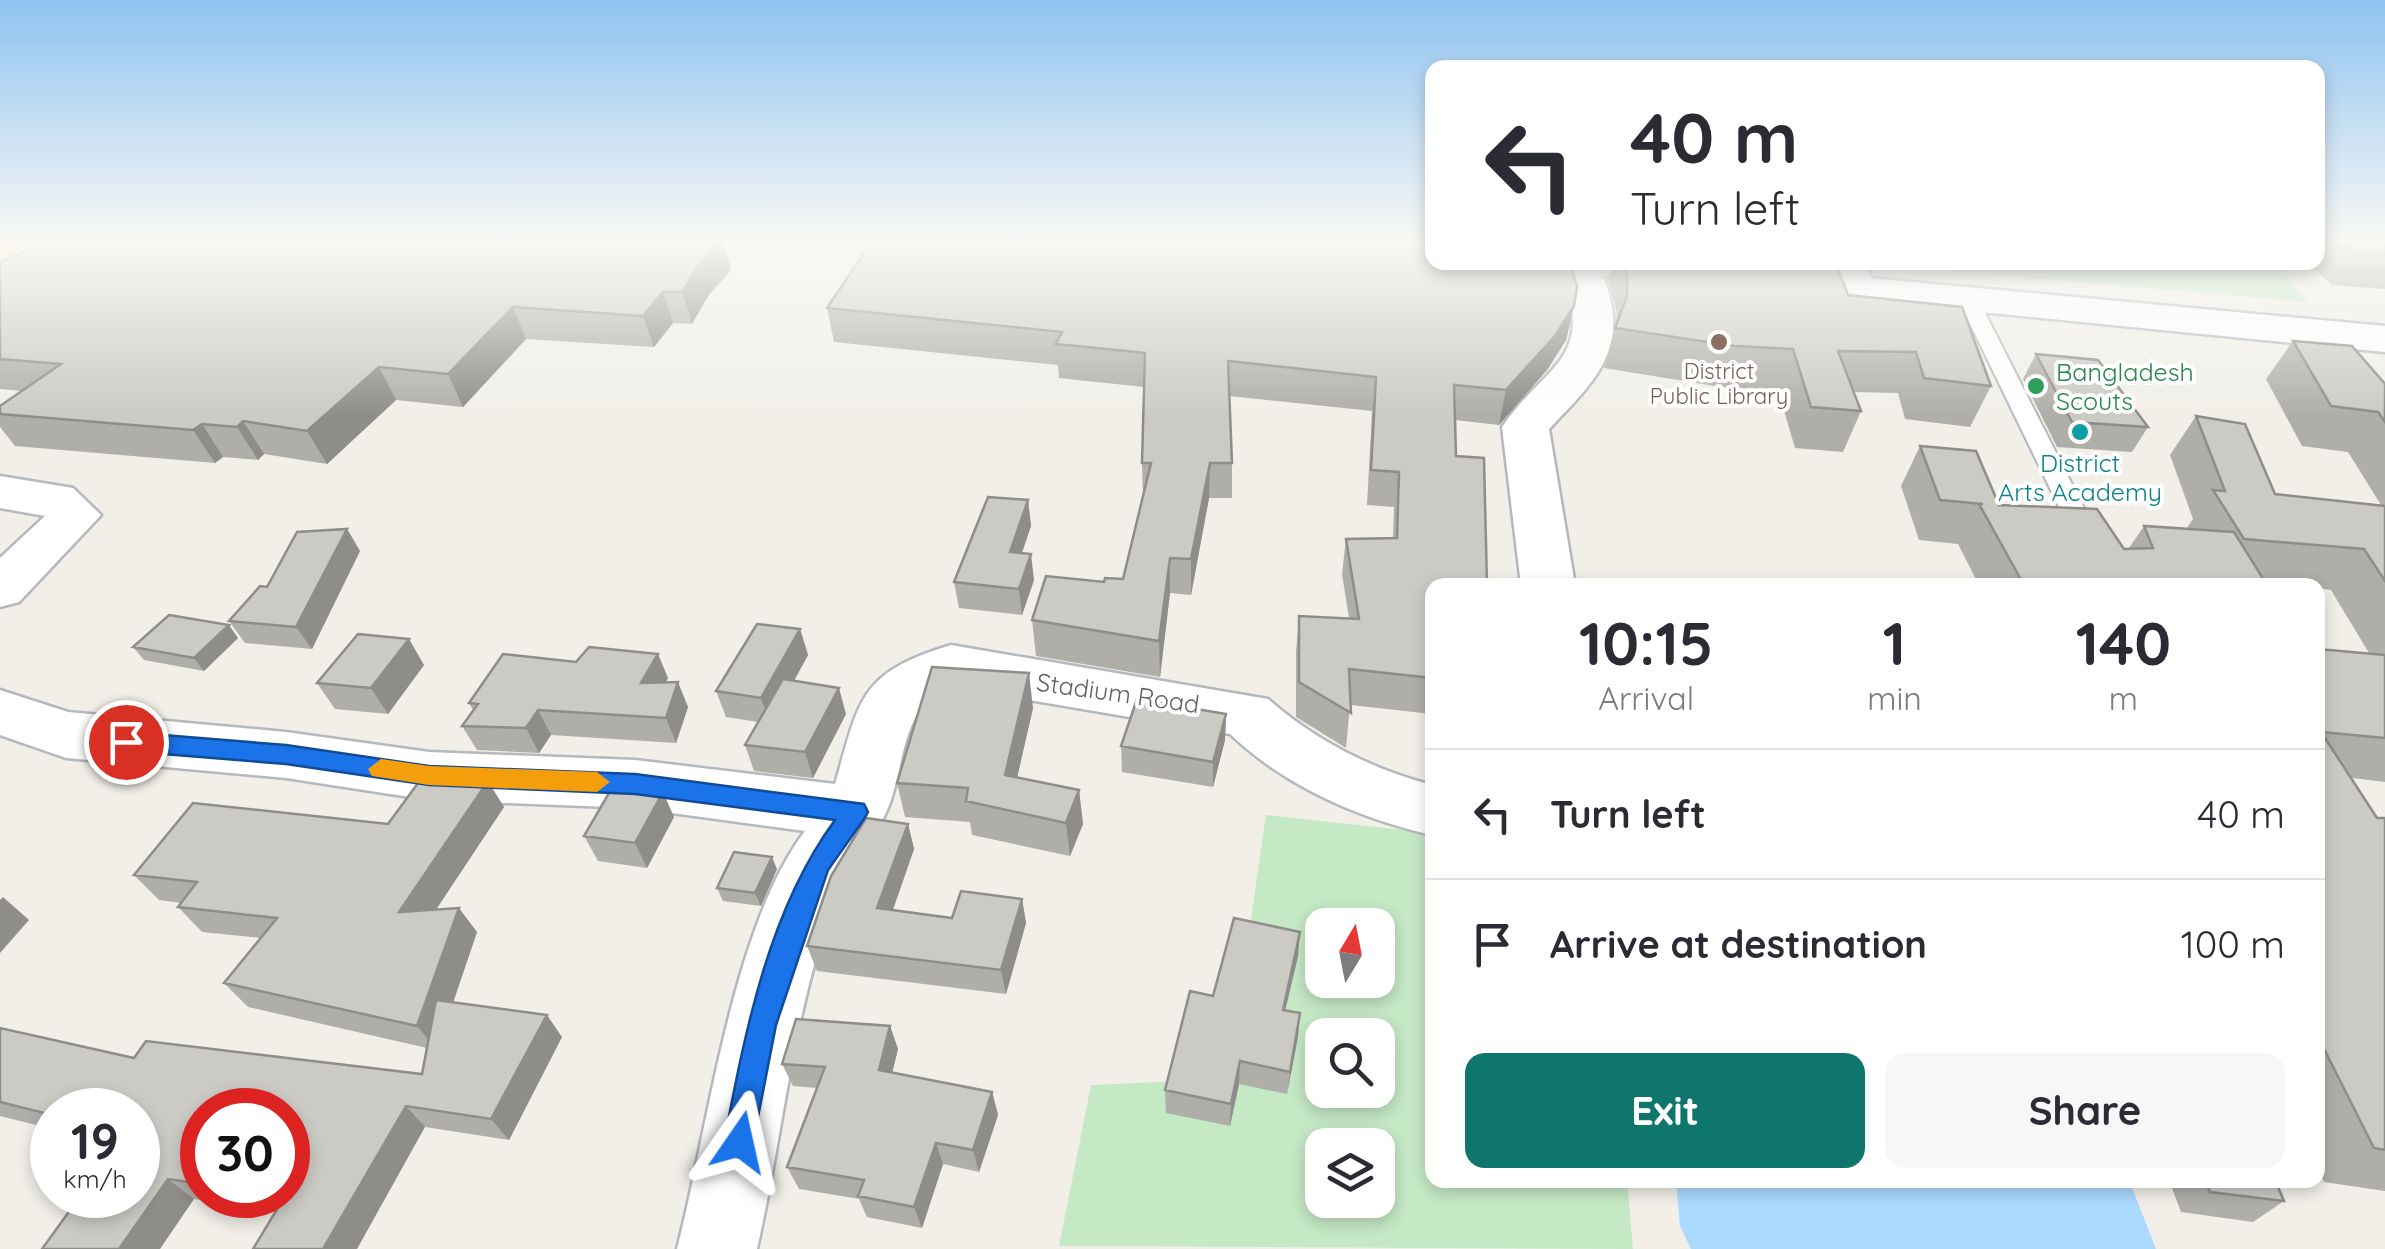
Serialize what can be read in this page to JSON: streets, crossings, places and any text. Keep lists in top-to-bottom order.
{
  "streets": {
    "street": ["Stadium Road"]
  },
  "places": ["District Public Library", "Bangladesh Scouts", "District Arts Academy"],
  "north": "top",
  "page": {
    "turn": ["40 m", "Turn left"],
    "eta": [
      "10:15",
      "Arrival",
      "1",
      "min",
      "140",
      "m"
    ],
    "list": [
      {
        "name": "Turn left",
        "value": "40 m"
      },
      {
        "name": "Arrive at destination",
        "value": "100 m"
      }
    ],
    "buttons": ["Exit", "Share"],
    "speed": "19 km/h",
    "limit": "30"
  }
}
